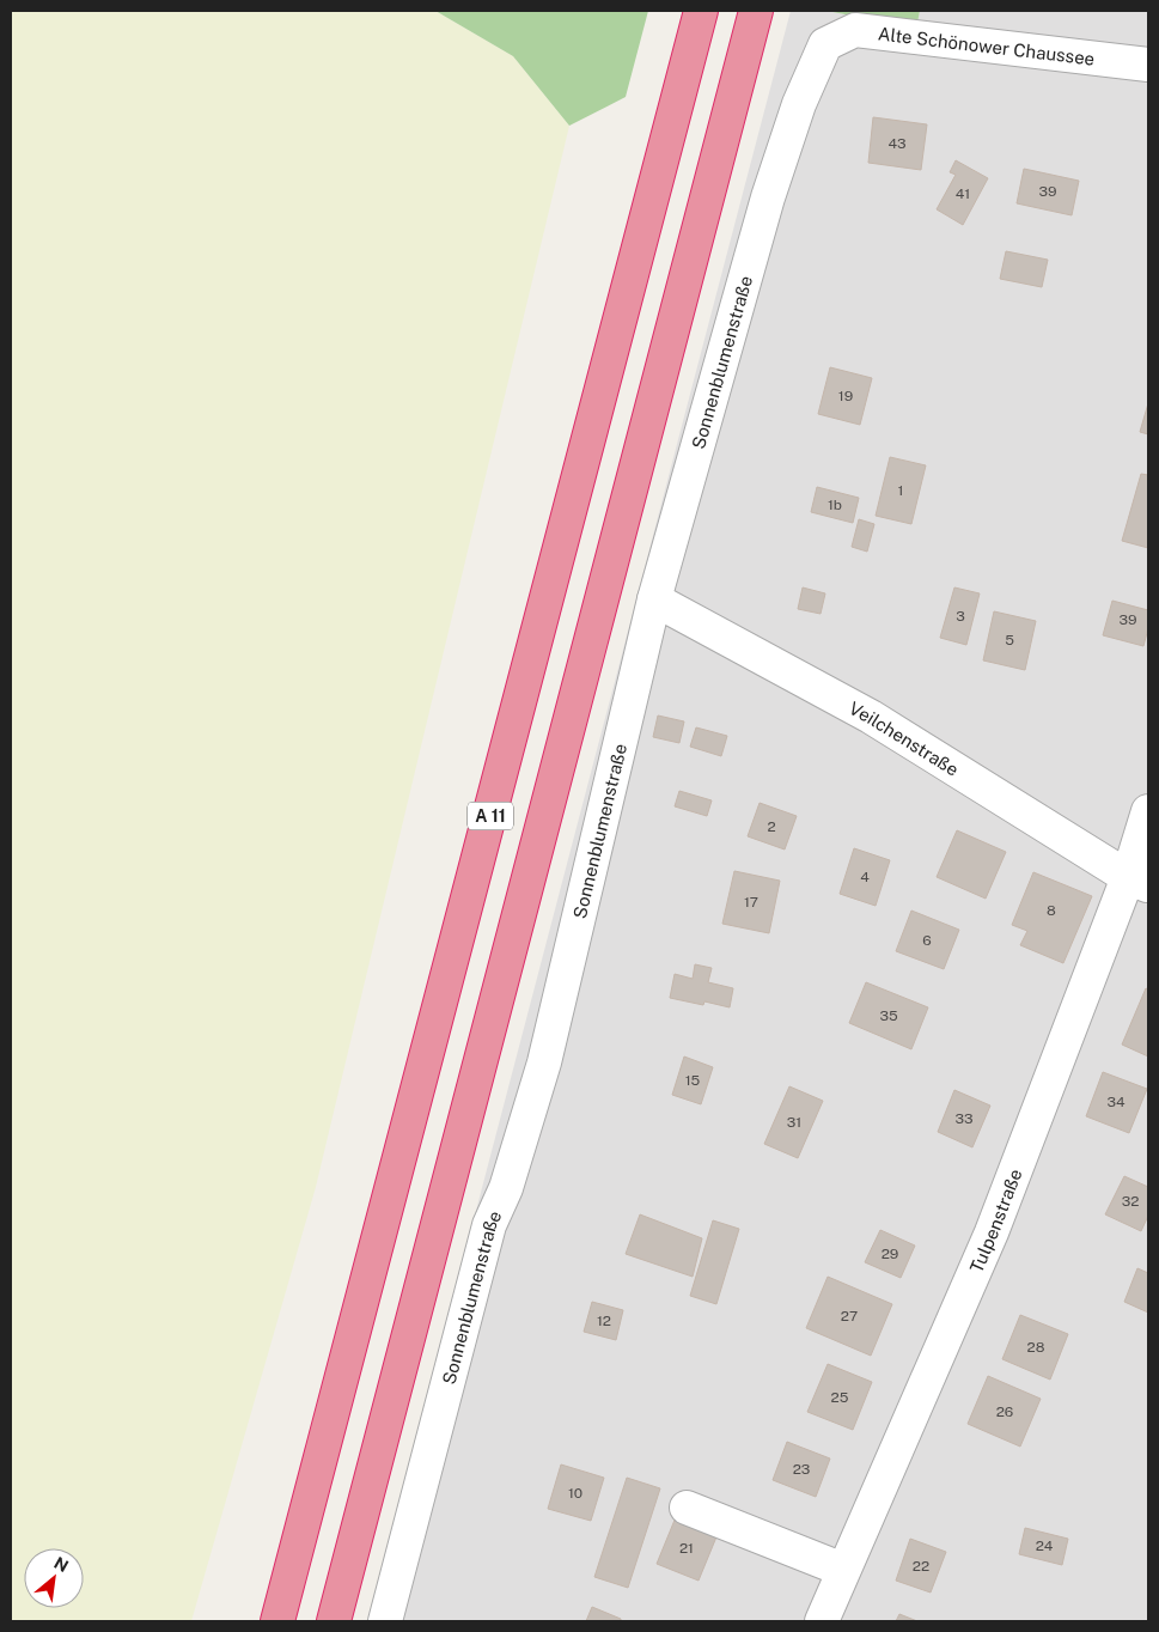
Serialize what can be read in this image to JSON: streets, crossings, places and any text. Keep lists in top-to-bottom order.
{
  "streets": {
    "highway": ["A 11"],
    "street": [
      "Alte Schönower Chaussee",
      "Sonnenblumenstraße",
      "Veilchenstraße",
      "Tulpenstraße"
    ]
  },
  "crossings": [
    ["Alte Schönower Chaussee", "Sonnenblumenstraße"],
    ["Sonnenblumenstraße", "Veilchenstraße"],
    ["Veilchenstraße", "Tulpenstraße"]
  ],
  "house_numbers": [
    "43",
    "39",
    "41",
    "19",
    "1",
    "1b",
    "3",
    "39",
    "5",
    "2",
    "4",
    "17",
    "8",
    "6",
    "35",
    "15",
    "34",
    "33",
    "31",
    "32",
    "29",
    "27",
    "12",
    "28",
    "25",
    "26",
    "23",
    "10",
    "24",
    "21",
    "22"
  ],
  "north": "top right"
}
